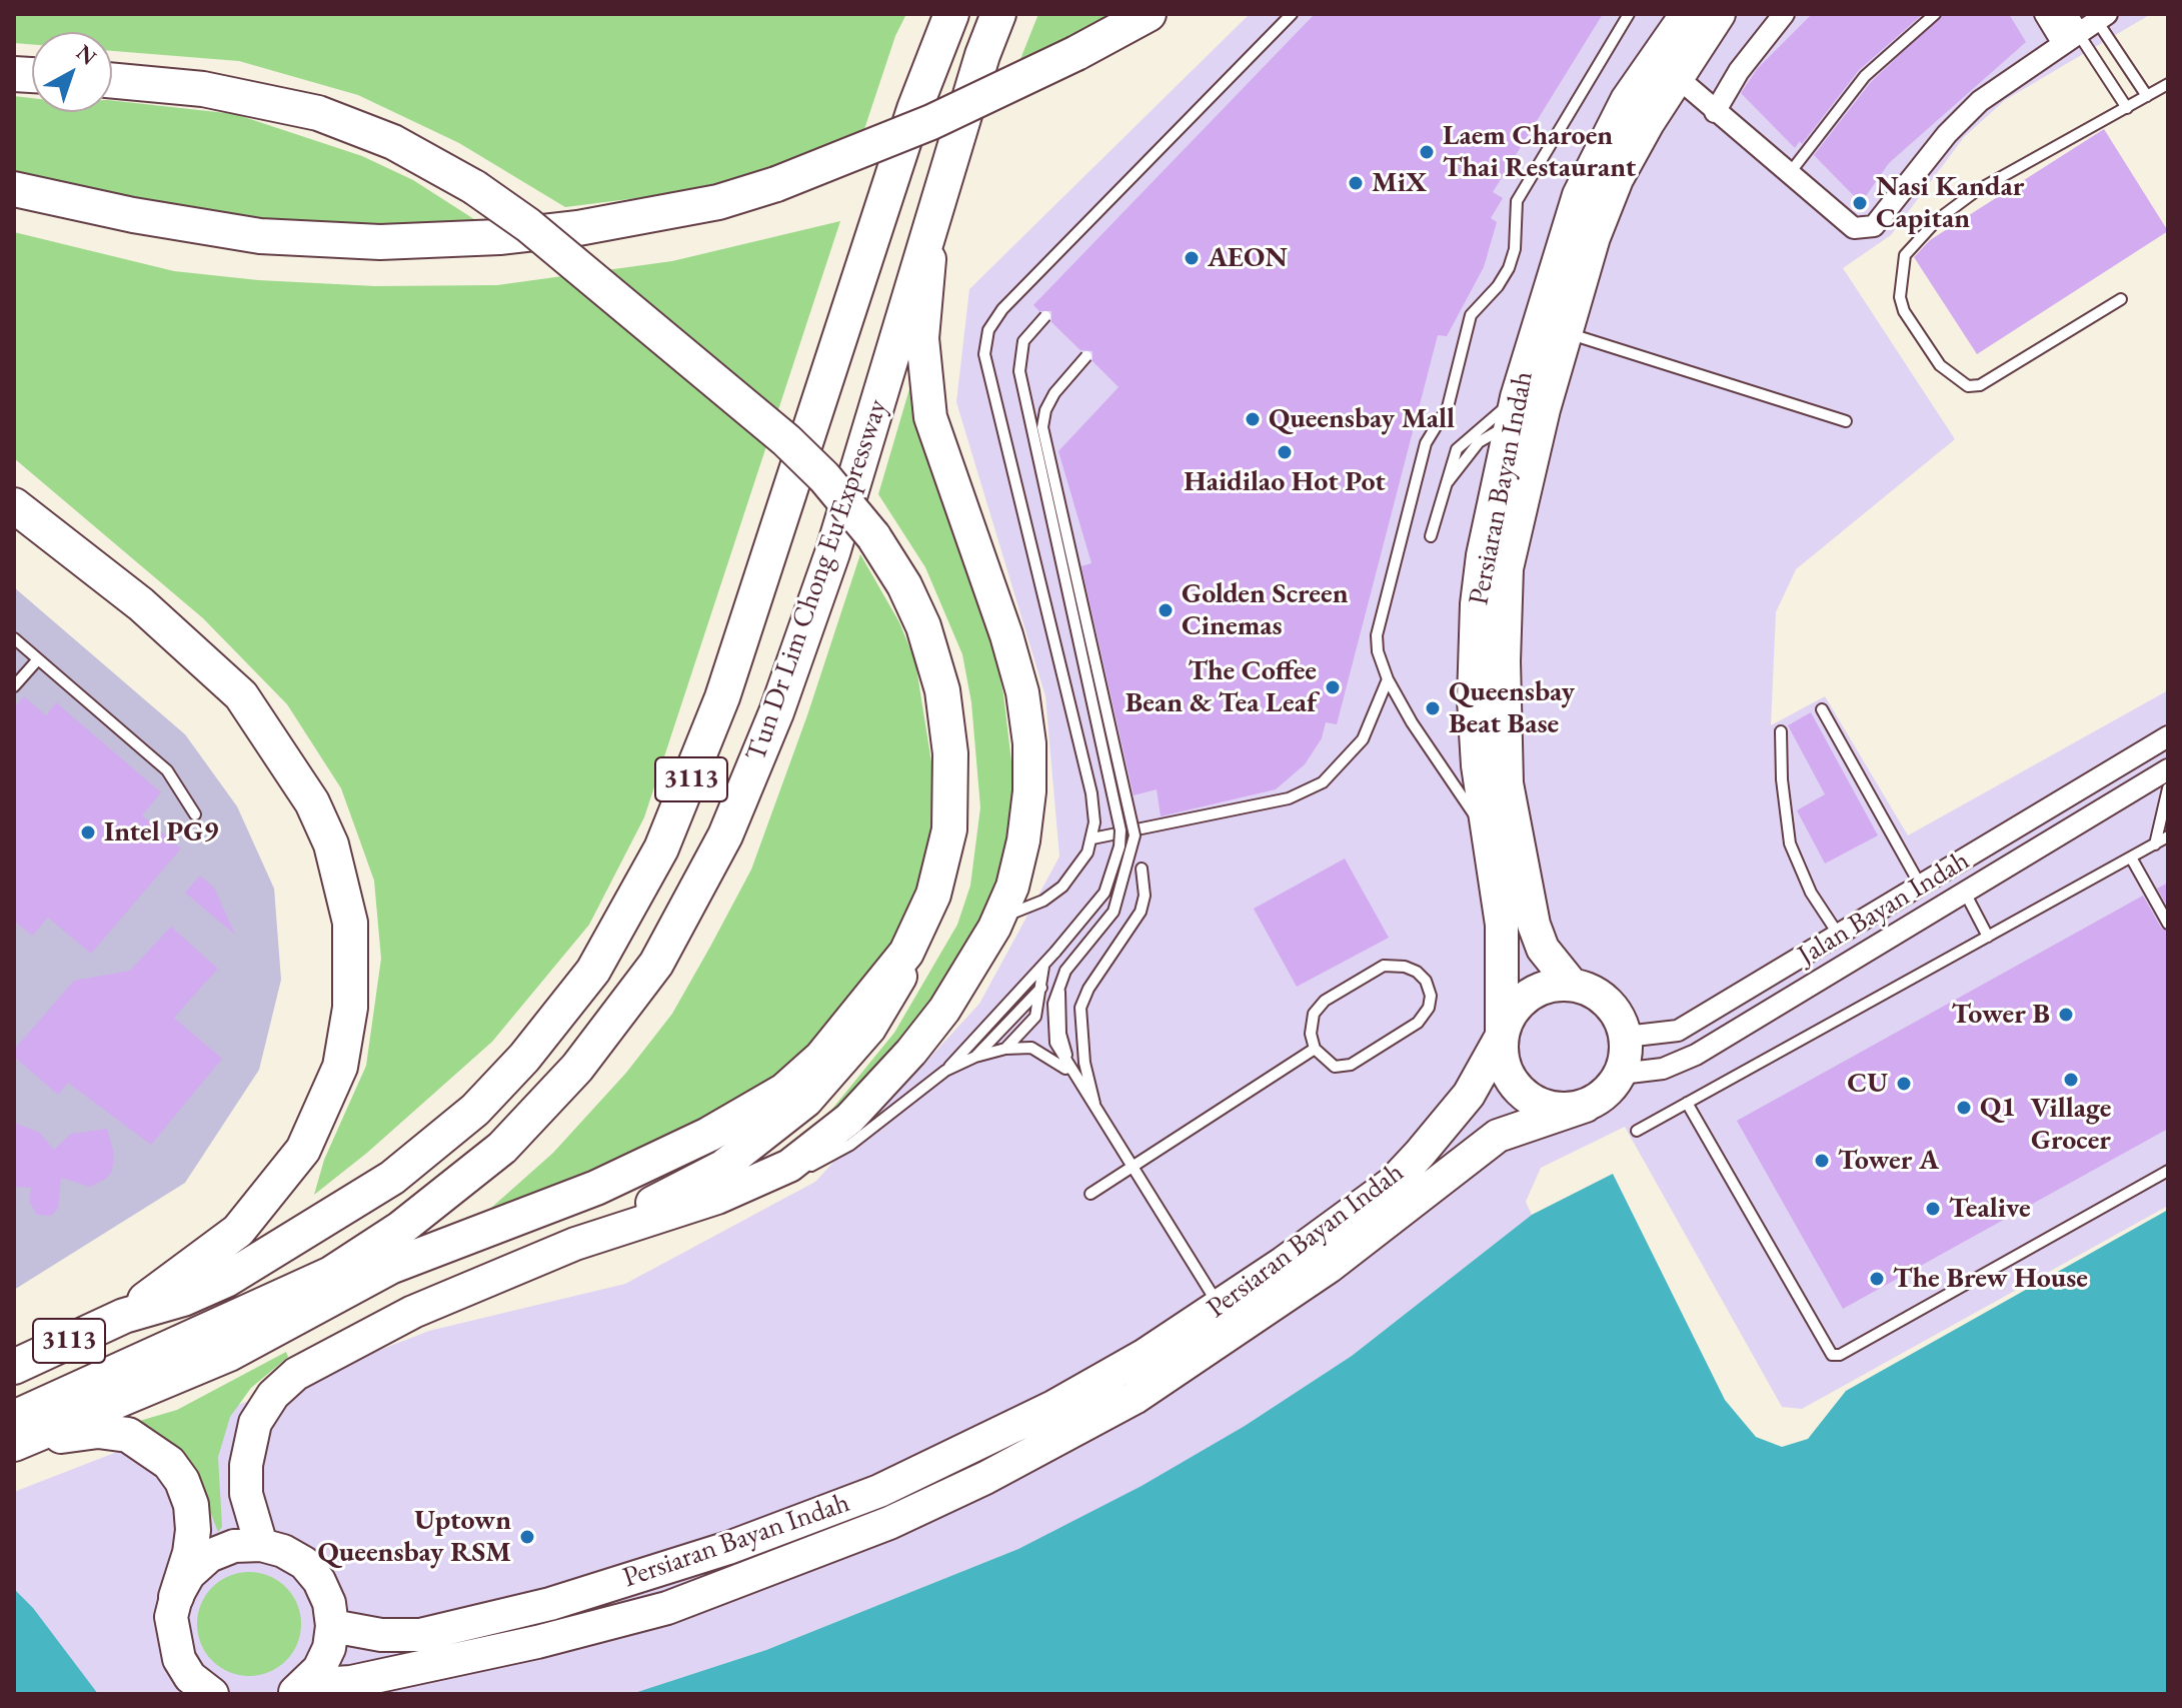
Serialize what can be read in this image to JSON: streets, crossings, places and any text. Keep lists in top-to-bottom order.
{
  "streets": {
    "highway": ["Tun Dr Lim Chong Eu Expressway", "3113"],
    "main road": ["Persiaran Bayan Indah"],
    "street": ["Jalan Bayan Indah"]
  },
  "crossings": [
    ["Persiaran Bayan Indah", "Jalan Bayan Indah"]
  ],
  "places": [
    "Laem Charoen Thai Restaurant",
    "MiX",
    "Nasi Kandar Capitan",
    "AEON",
    "Queensbay Mall",
    "Haidilao Hot Pot",
    "Golden Screen Cinemas",
    "The Coffee Bean & Tea Leaf",
    "Queensbay Beat Base",
    "Intel PG9",
    "Tower B",
    "Village Grocer",
    "CU",
    "Q1",
    "Tower A",
    "Tealive",
    "The Brew House",
    "Uptown Queensbay RSM"
  ],
  "north": "top right"
}
